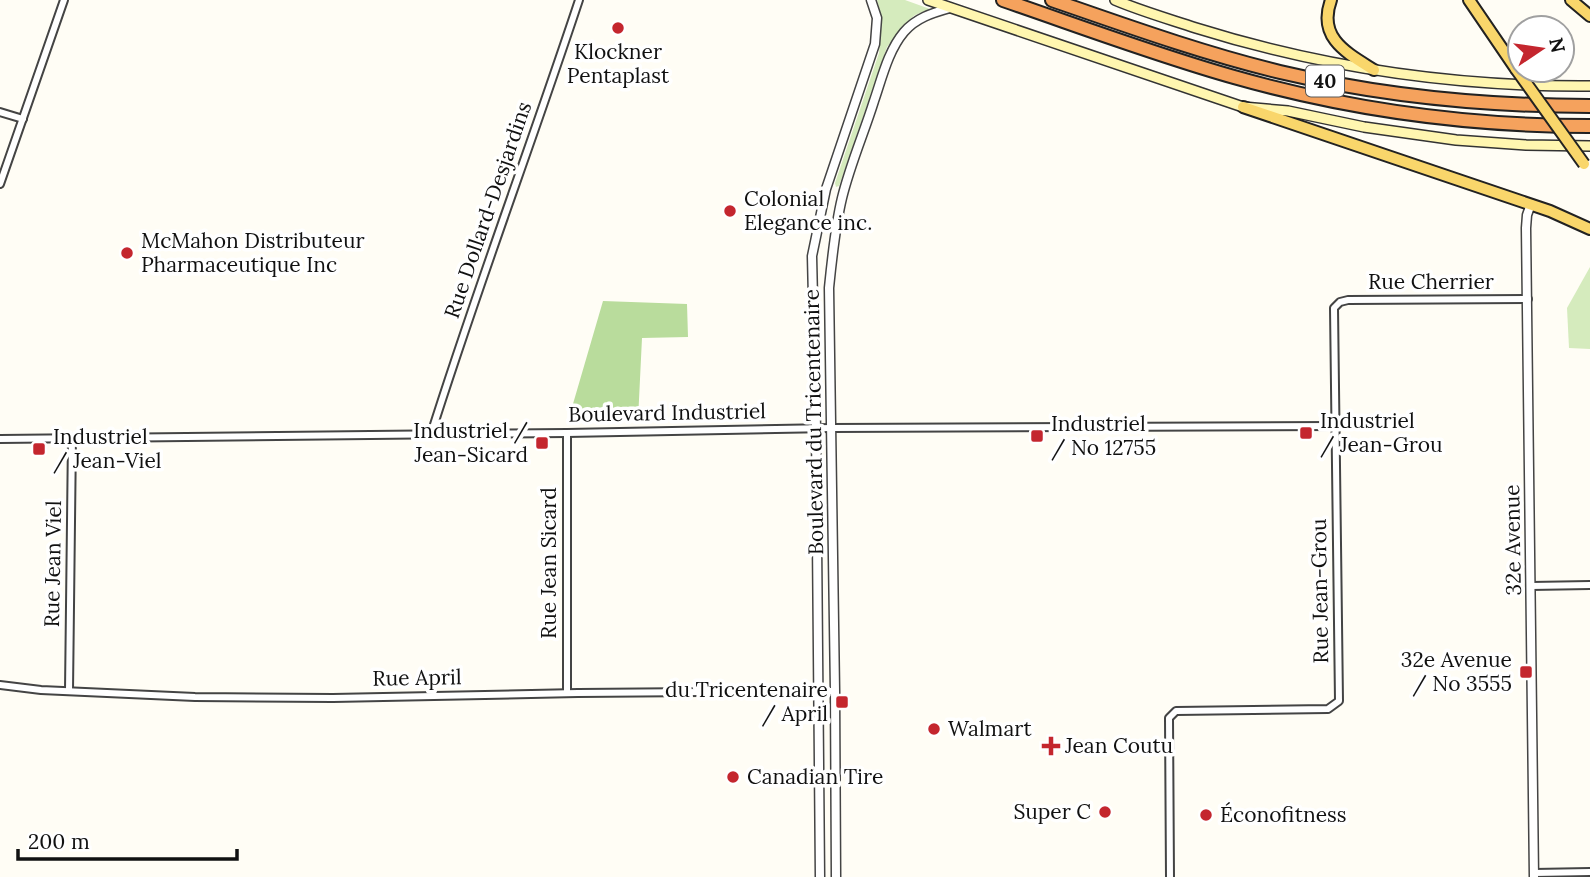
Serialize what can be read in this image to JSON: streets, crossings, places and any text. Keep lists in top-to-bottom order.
{
  "streets": {
    "highway": ["40"],
    "street": [
      "Rue Dollard-Desjardins",
      "Rue Cherrier",
      "Boulevard Industriel",
      "Boulevard du Tricentenaire",
      "32e Avenue",
      "Rue Jean Sicard",
      "Rue Jean Viel",
      "Rue Jean-Grou",
      "Rue April"
    ]
  },
  "crossings": [
    ["Rue Dollard-Desjardins", "Boulevard Industriel"],
    ["Rue Cherrier", "32e Avenue"],
    ["Rue Cherrier", "Rue Jean-Grou"],
    ["Boulevard Industriel", "Boulevard du Tricentenaire"],
    ["Boulevard Industriel", "Rue Jean Sicard"],
    ["Boulevard Industriel", "Rue Jean Viel"],
    ["Boulevard Industriel", "Rue Jean-Grou"],
    ["Boulevard du Tricentenaire", "Rue April"],
    ["Rue Jean Sicard", "Rue April"],
    ["Rue Jean Viel", "Rue April"]
  ],
  "places": {
    "other": [
      "Klockner Pentaplast",
      "Colonial Elegance inc.",
      "McMahon Distributeur Pharmaceutique Inc",
      "Walmart",
      "Canadian Tire",
      "Super C",
      "Éconofitness"
    ],
    "transit": [
      "Industriel / Jean-Grou",
      "Industriel / No 12755",
      "Industriel / Jean-Sicard",
      "Industriel / Jean-Viel",
      "32e Avenue / No 3555",
      "du Tricentenaire / April"
    ],
    "health": ["Jean Coutu"]
  },
  "scale_bar": "200 m",
  "north": "right"
}
